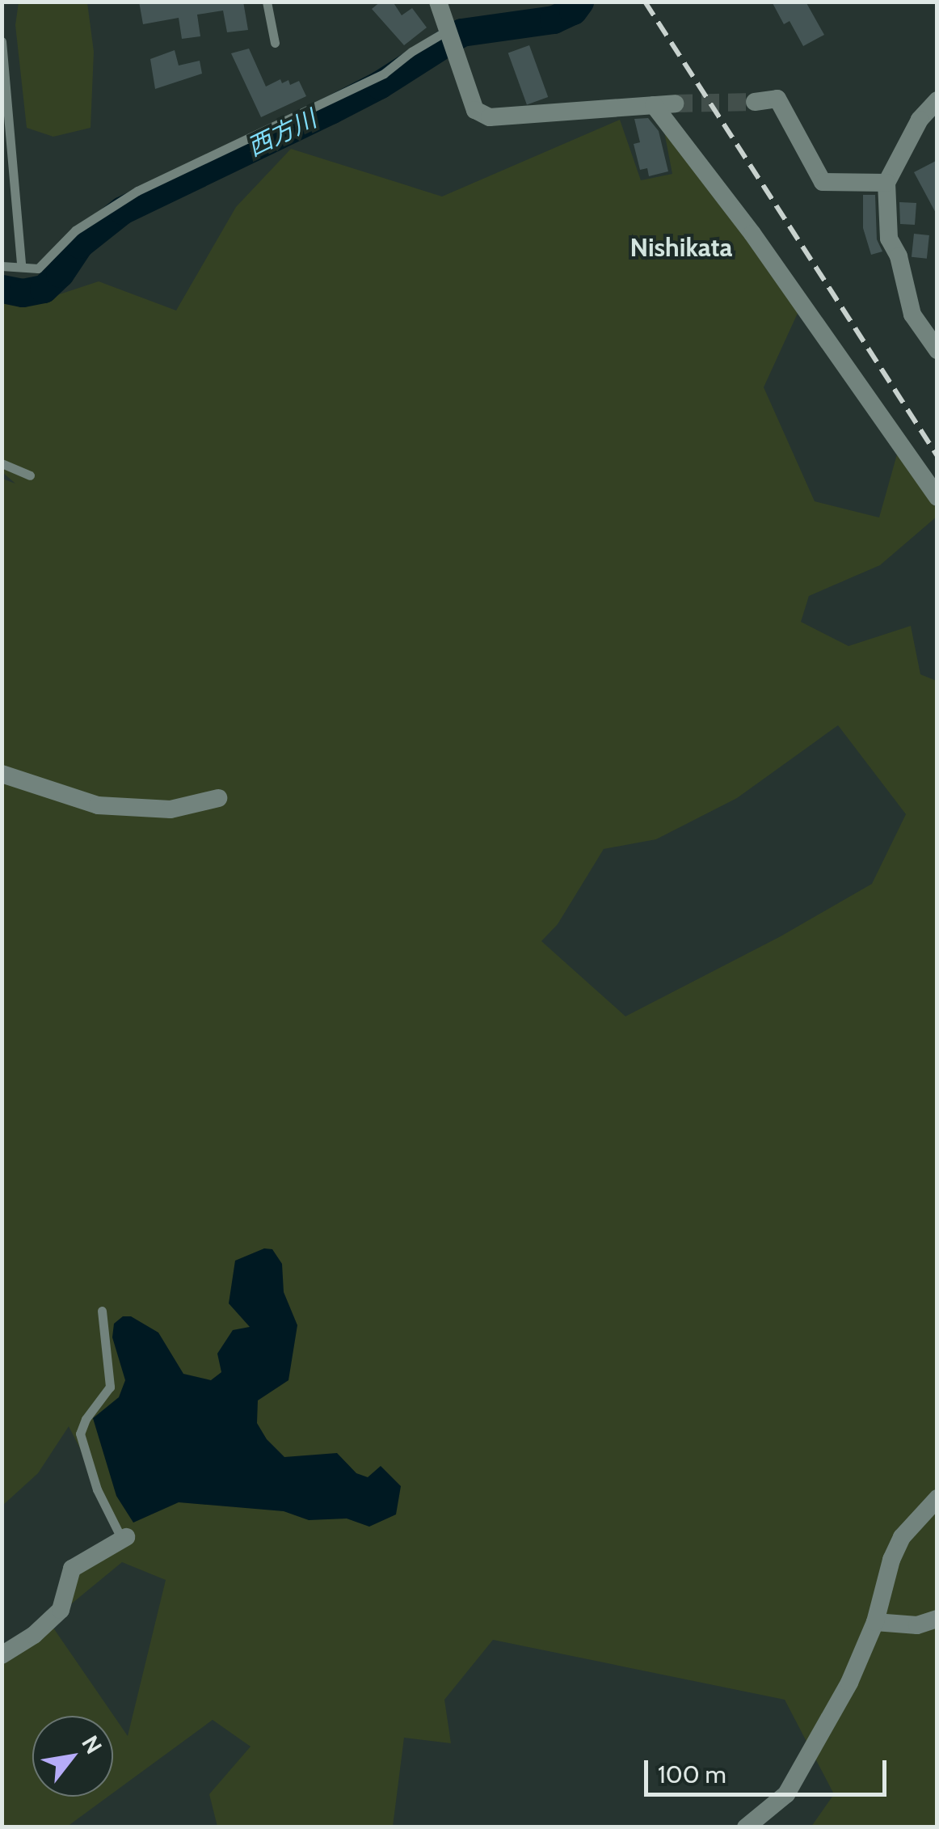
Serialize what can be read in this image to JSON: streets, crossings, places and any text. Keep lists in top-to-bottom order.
{
  "districts": ["Nishikata"],
  "water": ["西方川"],
  "scale_bar": "100 m",
  "north": "top right"
}
